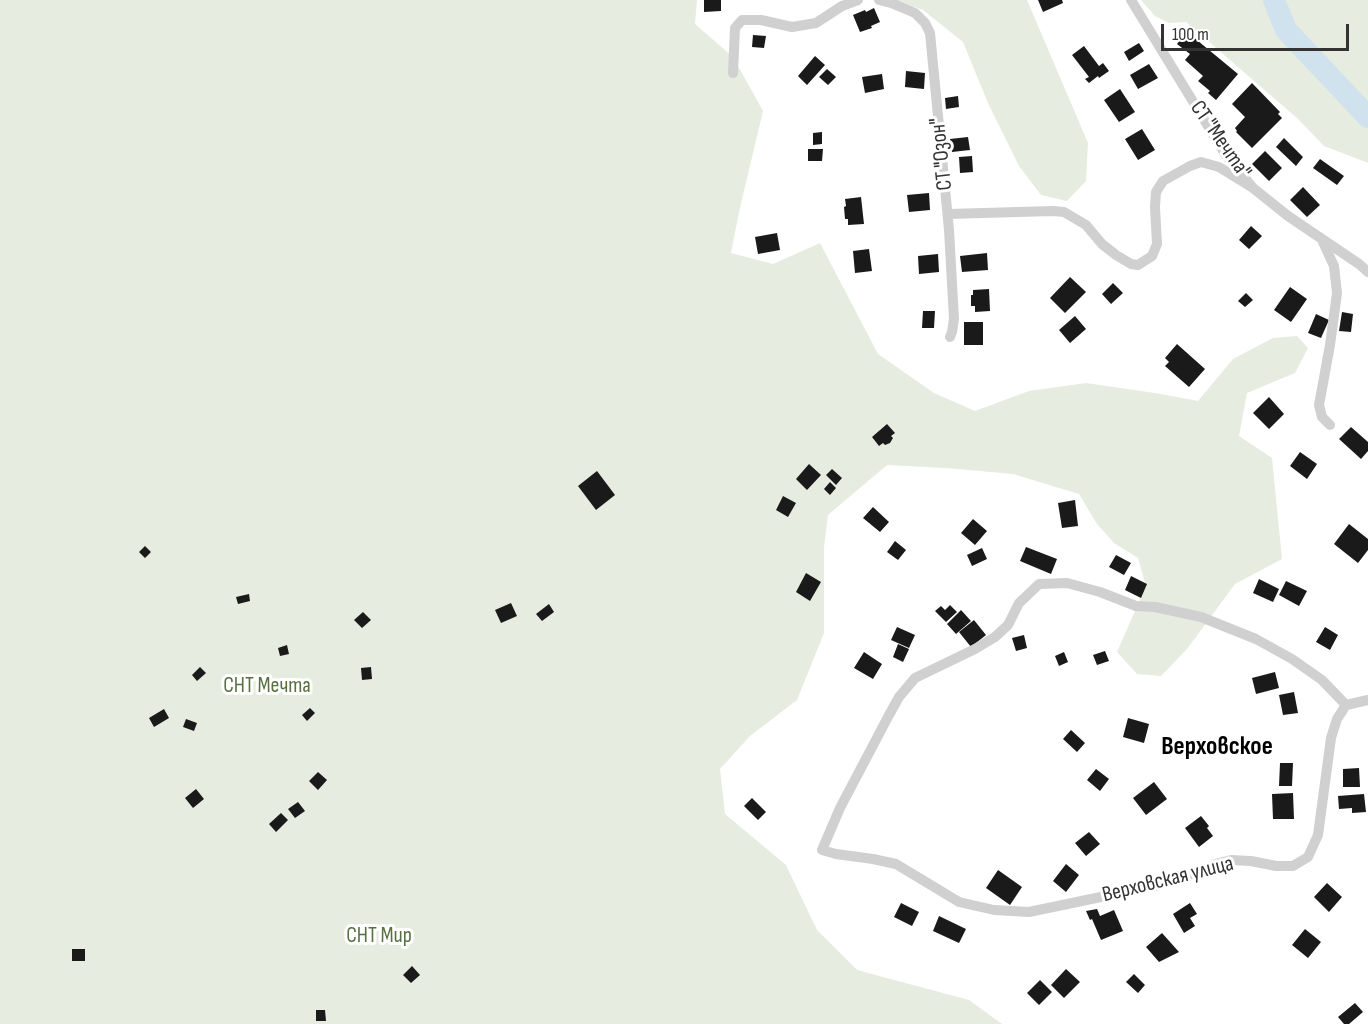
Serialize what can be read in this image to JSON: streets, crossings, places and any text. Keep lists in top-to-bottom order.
{
  "streets": {
    "street": ["СТ \"Мечта\"", "СТ \"Озон\"", "Верховская улица"]
  },
  "districts": ["Верховское"],
  "parks": ["СНТ Мечта", "СНТ Мир"],
  "scale_bar": "100 m"
}
